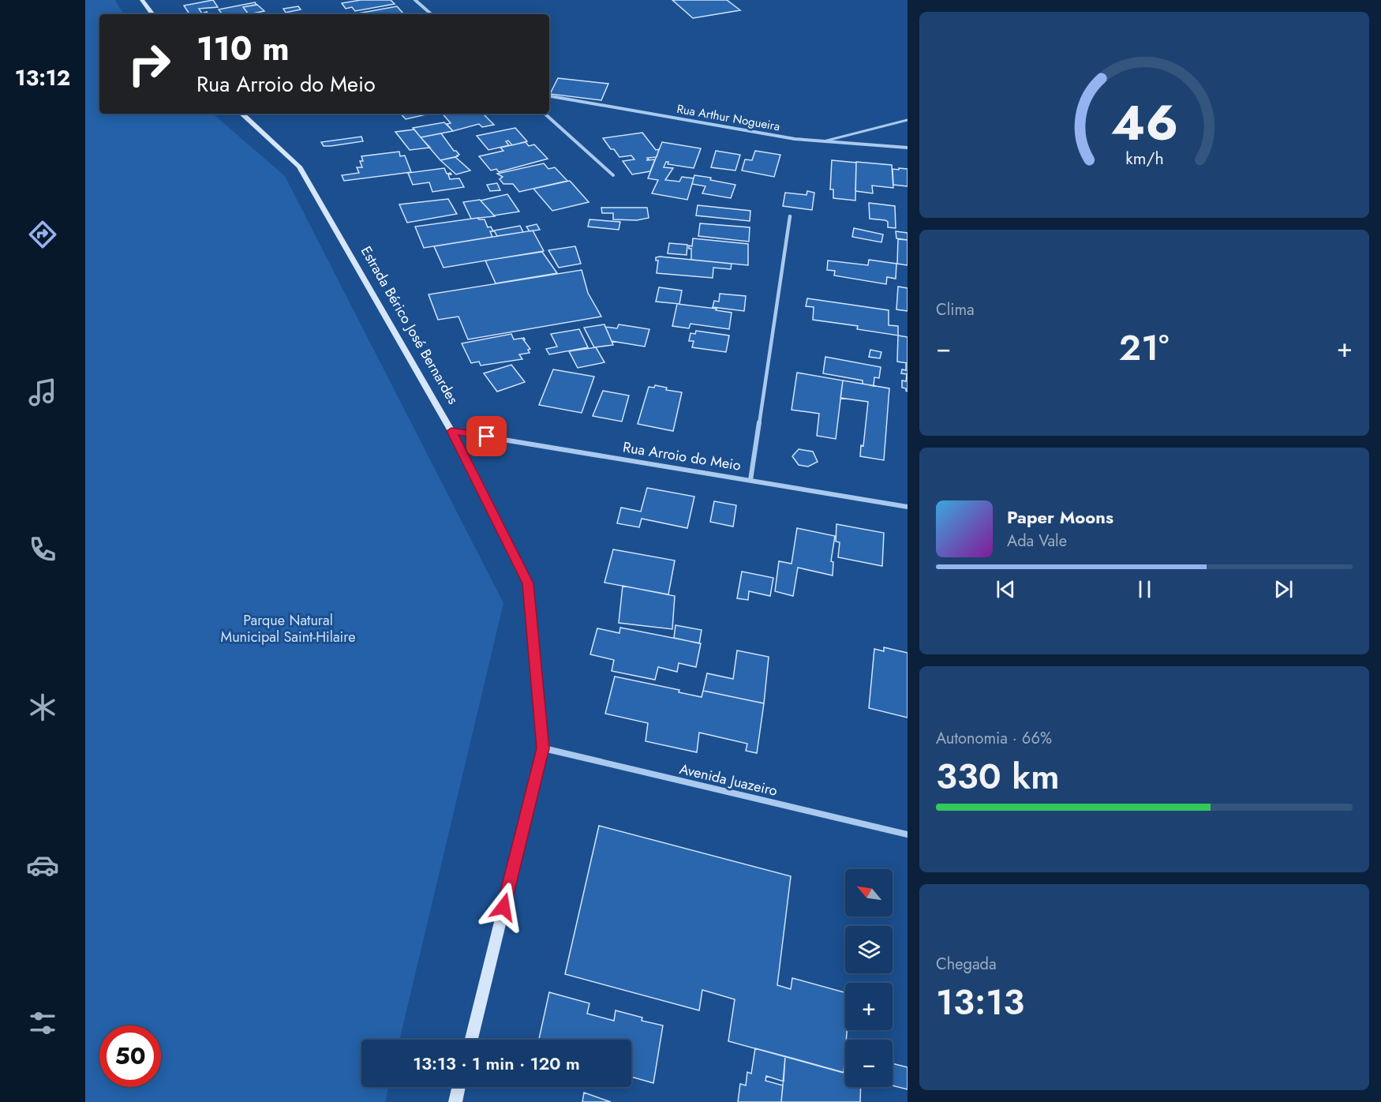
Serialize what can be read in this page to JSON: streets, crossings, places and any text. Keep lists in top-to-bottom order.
{
  "streets": {
    "main road": ["Estrada Bérico José Bernardes"],
    "street": ["Rua Arthur Nogueira", "Rua Arroio do Meio", "Avenida Juazeiro"]
  },
  "crossings": [
    ["Estrada Bérico José Bernardes", "Rua Arroio do Meio"],
    ["Estrada Bérico José Bernardes", "Avenida Juazeiro"]
  ],
  "parks": ["Parque Natural Municipal Saint-Hilaire"],
  "north": "top left",
  "page": {
    "tabs": "13:12",
    "turn": ["110 m", "Rua Arroio do Meio"],
    "tile": [
      "Clima",
      ["Autonomia · 66%", "330 km"],
      ["Chegada", "13:13"]
    ],
    "heat": ["−", "21°", "+"],
    "song": ["Paper Moons", "Ada Vale"],
    "map_buttons": ["+", "−"],
    "limit": "50",
    "trip": "13:13 · 1 min · 120 m",
    "gauge": ["46", "km/h"]
  }
}
